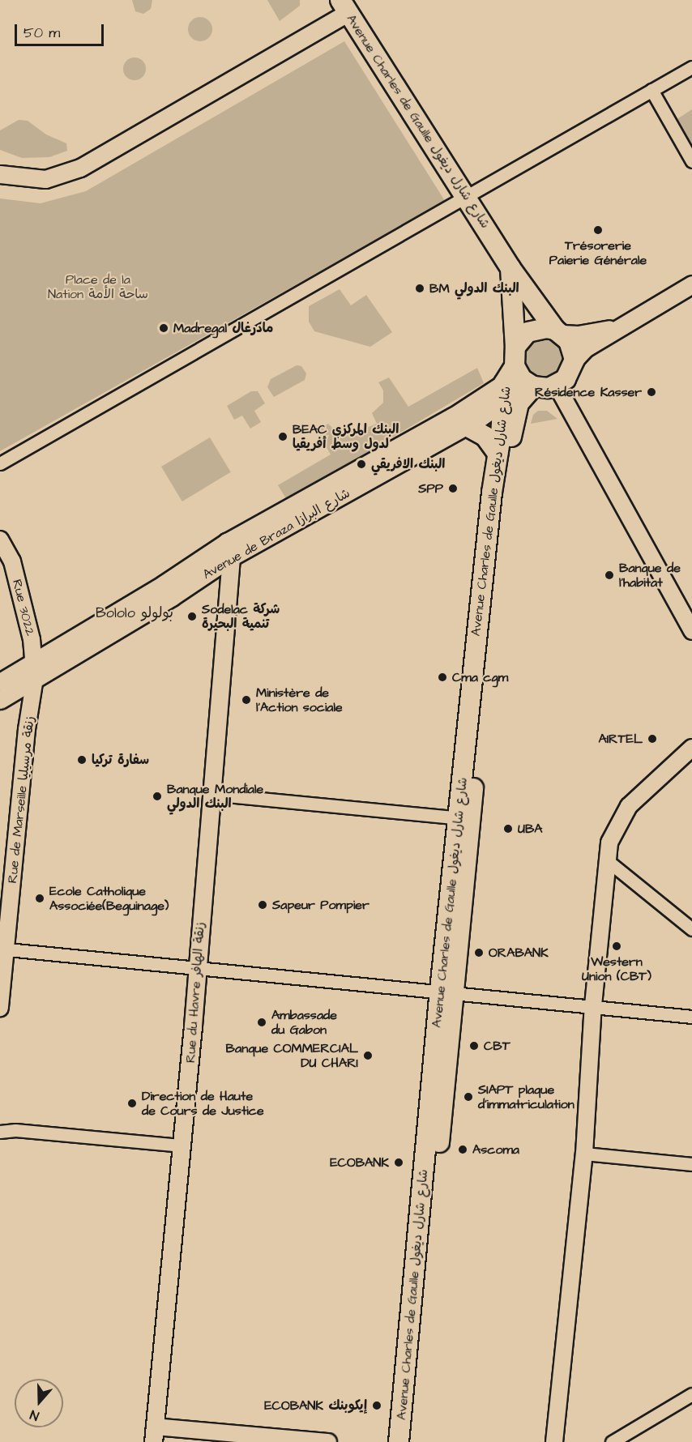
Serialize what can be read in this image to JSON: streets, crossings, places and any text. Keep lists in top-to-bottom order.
{
  "streets": {
    "main road": ["Avenue Charles de Gaulle شارع شارل ديغول", "Avenue de Braza شارع البرازا", "Rue du Havre زنقة الهافر"],
    "street": ["Rue 3022", "Rue de Marseille زنقة مرسيليا"]
  },
  "crossings": [
    ["Avenue Charles de Gaulle شارع شارل ديغول", "Avenue de Braza شارع البرازا"],
    ["Avenue de Braza شارع البرازا", "Rue 3022"],
    ["Avenue de Braza شارع البرازا", "Rue de Marseille زنقة مرسيليا"],
    ["Avenue de Braza شارع البرازا", "Rue du Havre زنقة الهافر"],
    ["Rue 3022", "Rue de Marseille زنقة مرسيليا"]
  ],
  "districts": ["Bololo بولولو"],
  "parks": ["Place de la Nation ساحة الأمة"],
  "places": [
    "Trésorerie Paierie Générale",
    "BM البنك الدولي",
    "Madregal مادرغال",
    "Résidence Kasser",
    "BEAC البنك المركزي لدول وسط أفريقيا",
    "البنك الافريقي",
    "SPP",
    "Banque de l'habitat",
    "Sodelac شركة تنمية البحيرة",
    "Cma cgm",
    "Ministère de l'Action sociale",
    "AIRTEL",
    "سفارة تركيا",
    "Banque Mondiale البنك الدولي",
    "UBA",
    "Ecole Catholique Associée(Beguinage)",
    "Sapeur Pompier",
    "Western Union (CBT)",
    "ORABANK",
    "Ambassade du Gabon",
    "CBT",
    "Banque COMMERCIAL DU CHARI",
    "SIAPT plaque d'immatriculation",
    "Direction de Haute de Cours de Justice",
    "Ascoma",
    "ECOBANK",
    "ECOBANK إيكوبنك"
  ],
  "scale_bar": "50 m",
  "north": "bottom"
}
